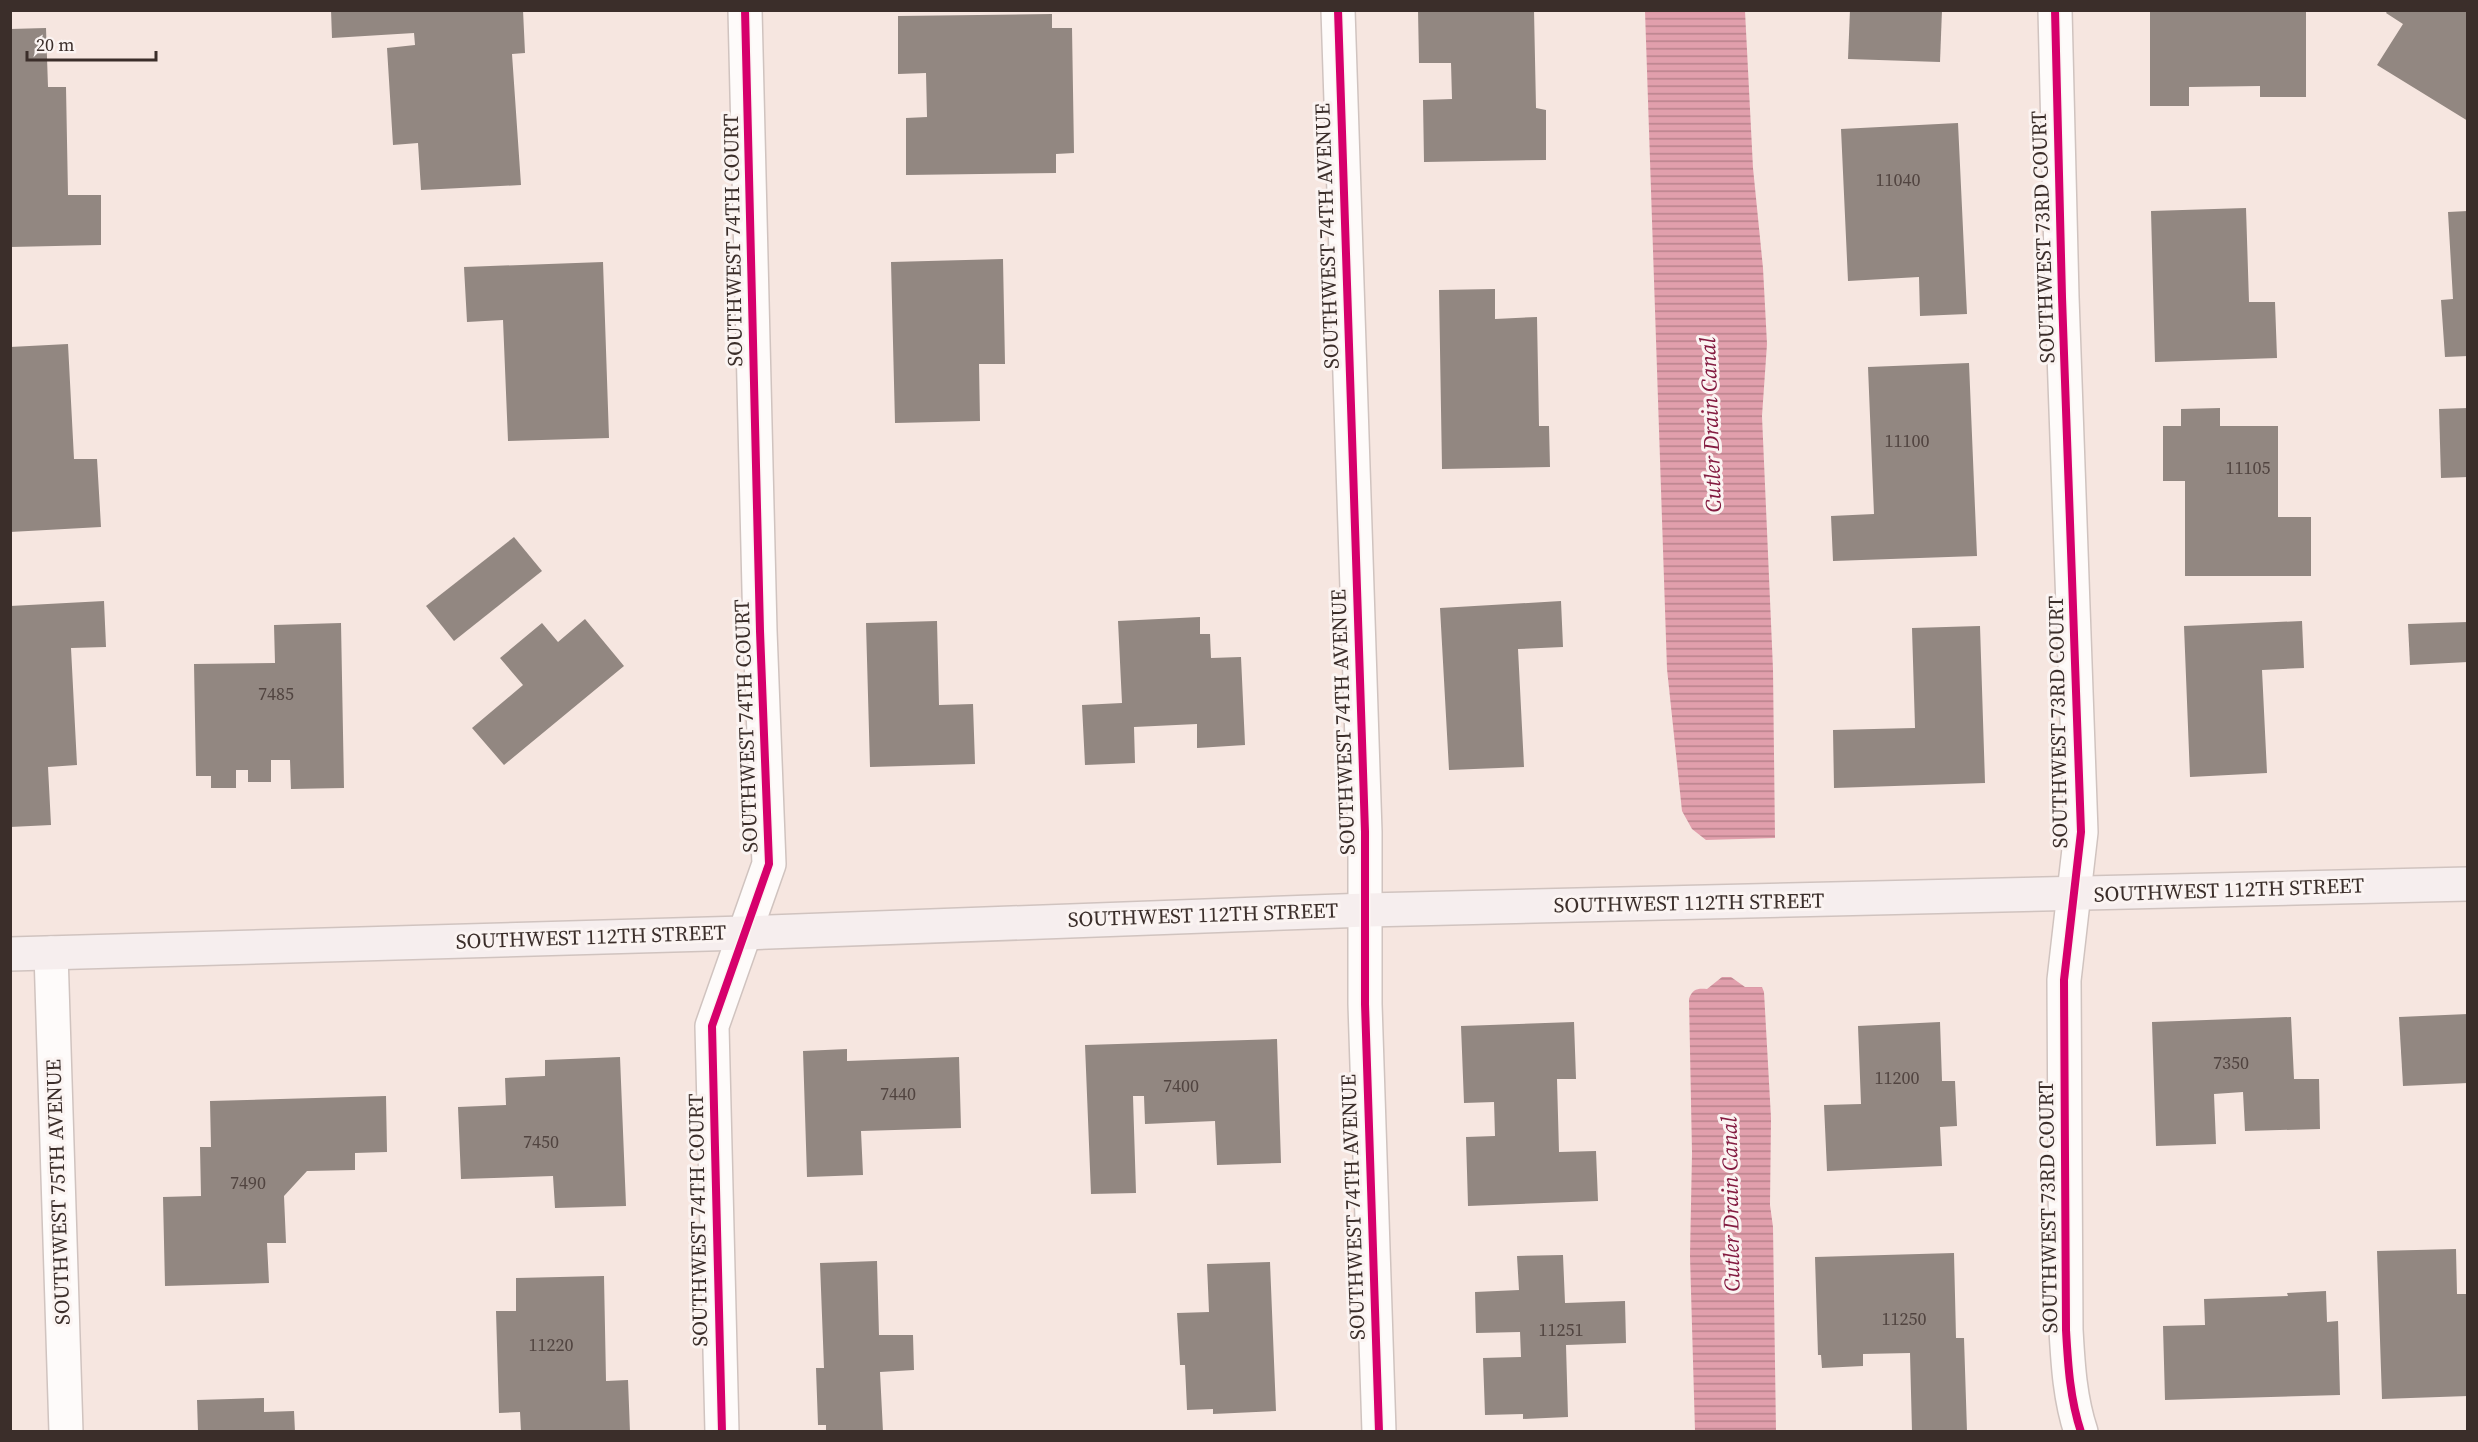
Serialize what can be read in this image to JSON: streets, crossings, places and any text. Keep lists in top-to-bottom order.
{
  "streets": {
    "main road": ["SOUTHWEST 112TH STREET"],
    "street": [
      "SOUTHWEST 74TH AVENUE",
      "SOUTHWEST 73RD COURT",
      "SOUTHWEST 74TH COURT",
      "SOUTHWEST 75TH AVENUE"
    ]
  },
  "crossings": [
    ["SOUTHWEST 74TH AVENUE", "SOUTHWEST 112TH STREET"],
    ["SOUTHWEST 73RD COURT", "SOUTHWEST 112TH STREET"],
    ["SOUTHWEST 74TH COURT", "SOUTHWEST 112TH STREET"],
    ["SOUTHWEST 112TH STREET", "SOUTHWEST 75TH AVENUE"]
  ],
  "water": ["Cutler Drain Canal"],
  "house_numbers": [
    "11040",
    "11100",
    "11105",
    "7485",
    "7350",
    "11200",
    "7400",
    "7440",
    "7450",
    "7490",
    "11250",
    "11251",
    "11220"
  ],
  "scale_bar": "20 m"
}
